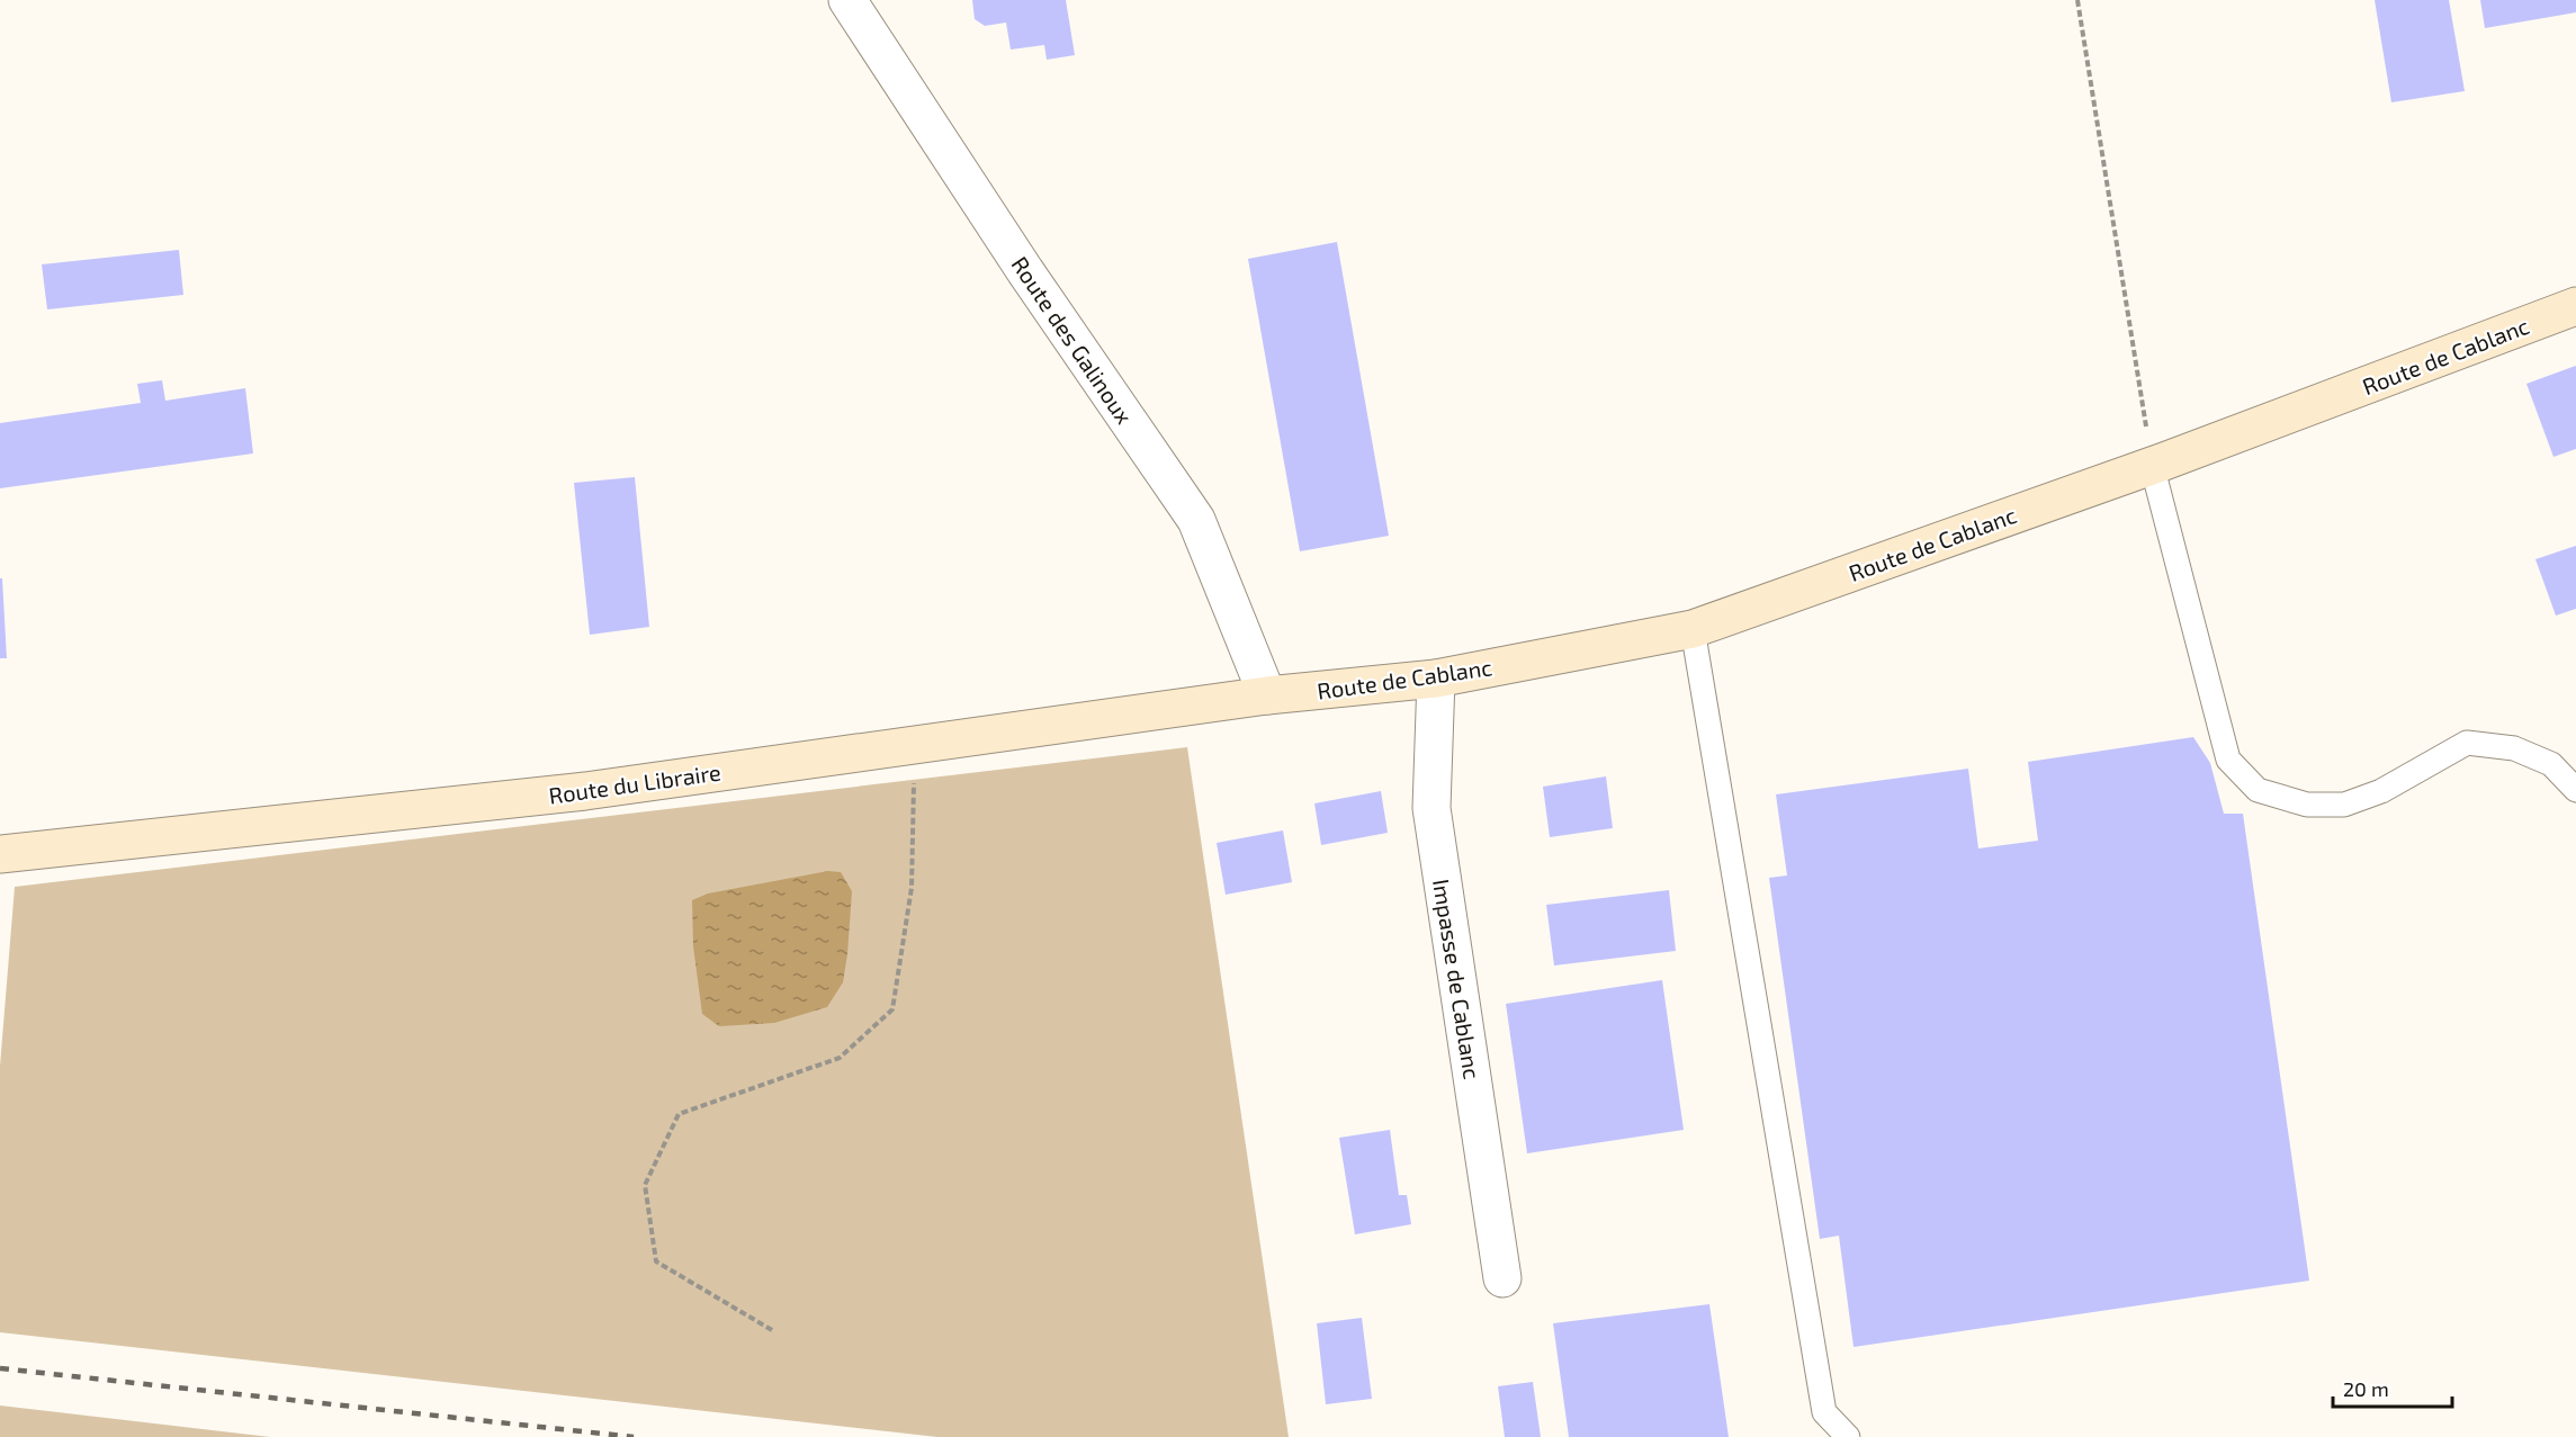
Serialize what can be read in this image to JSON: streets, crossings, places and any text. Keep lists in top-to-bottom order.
{
  "streets": {
    "main road": ["Route de Cablanc", "Route du Libraire"],
    "street": ["Route des Galinoux", "Impasse de Cablanc"]
  },
  "crossings": [
    ["Route des Galinoux", "Route de Cablanc"],
    ["Route des Galinoux", "Route du Libraire"],
    ["Route de Cablanc", "Route du Libraire"],
    ["Route de Cablanc", "Impasse de Cablanc"]
  ],
  "scale_bar": "20 m"
}
